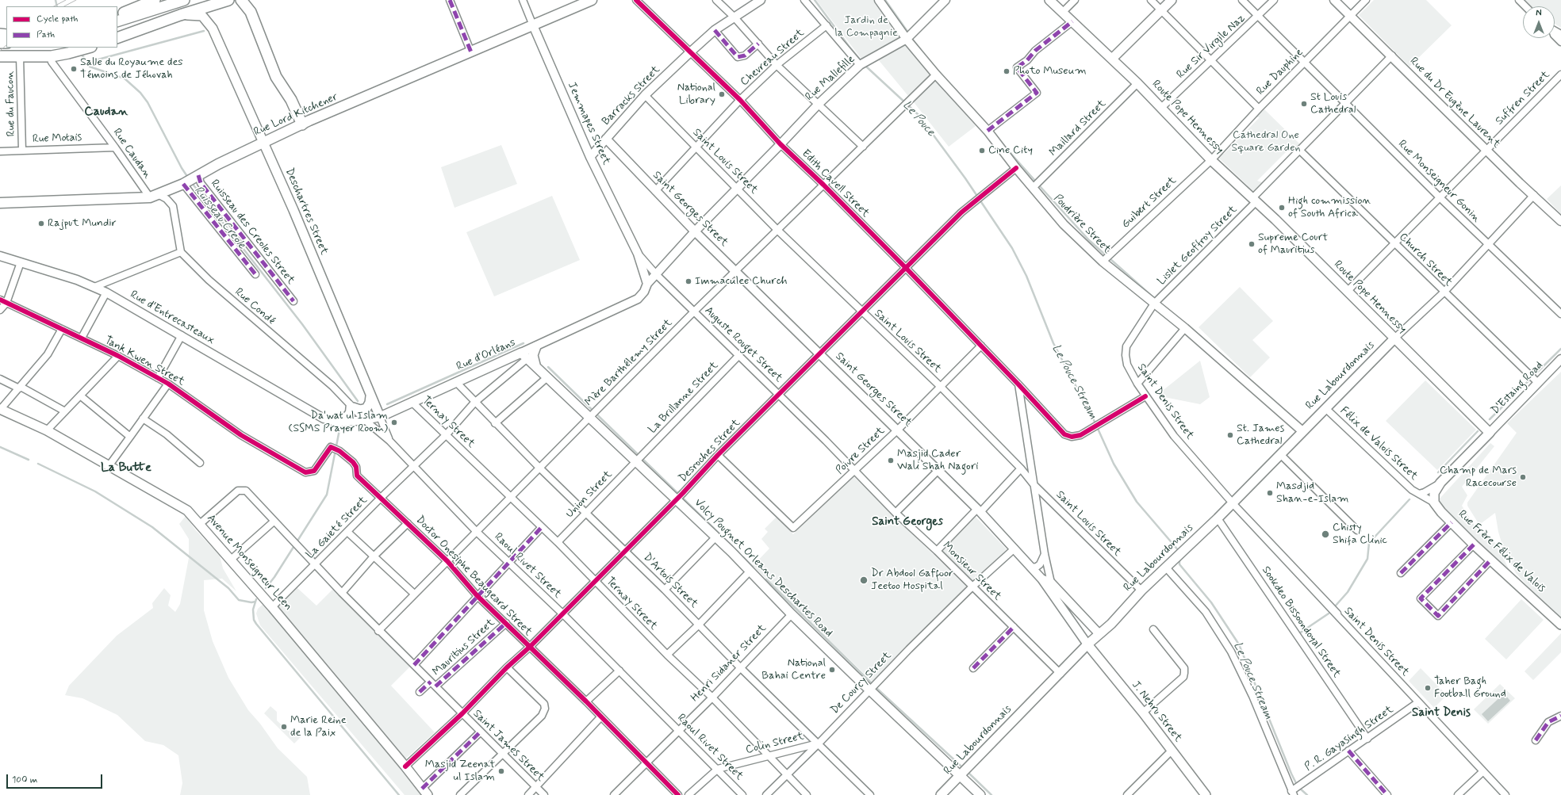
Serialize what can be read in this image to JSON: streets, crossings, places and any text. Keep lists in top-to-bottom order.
{
  "streets": {
    "main road": [
      "Rue Lord Kitchener",
      "Route Pope Hennessy",
      "Deschartres Street",
      "Rue d'Orléans",
      "Rue Labourdonnais",
      "Rue Frère Félix de Valois",
      "Avenue Monseigneur Leen",
      "Volcy Pougnet Orleans Deschartes Road",
      "J. Nehru Street"
    ],
    "street": [
      "Rue Sir Virgile Naz",
      "Chevreau Street",
      "Rue Dauphine",
      "Rue Mallefille",
      "Barracks Street",
      "Suffren Street",
      "Rue du Dr Eugène Laurent",
      "Rue du Faucon",
      "Jemmapes Street",
      "Maillard Street",
      "Rue Motais",
      "Rue Caudan",
      "Saint Louis Street",
      "Rue Monseigneur Gonin",
      "Edith Cavell Street",
      "Guibert Street",
      "Saint Georges Street",
      "Poudrière Street",
      "Ruisseau des Creoles Street",
      "Lislet Geoffroy Street",
      "Church Street",
      "Rue Condé",
      "Rue d'Entrecasteaux",
      "Auguste Rouget Street",
      "Tank Kwen Street",
      "Mère Barthélemy Street",
      "D'Estaing Road",
      "La Brillanne Street",
      "Saint Denis Street",
      "Ternay Street",
      "Félix de Valois Street",
      "Desroches Street",
      "Poivre Street",
      "Union Street",
      "La Gaieté Street",
      "Raoul Rivet Street",
      "Monsieur Street",
      "Doctor Onesiphe Beaugeard Street",
      "D'Artois Street",
      "Sookdeo Bissoondoyal Street",
      "Mauritius Street",
      "Henri Sidaner Street",
      "De Courcy Street",
      "P. R. Gayasingh Street",
      "Colin Street",
      "Saint James Street"
    ]
  },
  "crossings": [
    ["Rue Sir Virgile Naz", "Route Pope Hennessy"],
    ["Rue Sir Virgile Naz", "Rue Monseigneur Gonin"],
    ["Chevreau Street", "Saint Louis Street"],
    ["Chevreau Street", "Edith Cavell Street"],
    ["Chevreau Street", "Saint Georges Street"],
    ["Rue Dauphine", "Rue du Dr Eugène Laurent"],
    ["Rue Dauphine", "Route Pope Hennessy"],
    ["Rue Dauphine", "Rue Monseigneur Gonin"],
    ["Rue Dauphine", "Guibert Street"],
    ["Rue Mallefille", "Saint Louis Street"],
    ["Rue Mallefille", "Edith Cavell Street"],
    ["Rue Mallefille", "Saint Georges Street"],
    ["Rue Mallefille", "Poudrière Street"],
    ["Rue Mallefille", "Rue d'Orléans"],
    ["Barracks Street", "Jemmapes Street"],
    ["Barracks Street", "Saint Louis Street"],
    ["Barracks Street", "Edith Cavell Street"],
    ["Barracks Street", "Saint Georges Street"],
    ["Suffren Street", "Rue du Dr Eugène Laurent"],
    ["Suffren Street", "Route Pope Hennessy"],
    ["Suffren Street", "Rue Monseigneur Gonin"],
    ["Suffren Street", "Church Street"],
    ["Rue du Dr Eugène Laurent", "Lislet Geoffroy Street"],
    ["Rue du Faucon", "Rue Motais"],
    ["Rue Lord Kitchener", "Jemmapes Street"],
    ["Rue Lord Kitchener", "Rue Caudan"],
    ["Rue Lord Kitchener", "Deschartres Street"],
    ["Rue Lord Kitchener", "Ruisseau des Creoles Street"],
    ["Route Pope Hennessy", "Maillard Street"],
    ["Route Pope Hennessy", "Guibert Street"],
    ["Route Pope Hennessy", "Lislet Geoffroy Street"],
    ["Route Pope Hennessy", "Rue Labourdonnais"],
    ["Route Pope Hennessy", "D'Estaing Road"],
    ["Jemmapes Street", "Auguste Rouget Street"],
    ["Jemmapes Street", "Rue d'Orléans"],
    ["Maillard Street", "Poudrière Street"],
    ["Rue Motais", "Rue Caudan"],
    ["Saint Louis Street", "Mère Barthélemy Street"],
    ["Saint Louis Street", "Rue Labourdonnais"],
    ["Saint Louis Street", "Desroches Street"],
    ["Saint Louis Street", "Poivre Street"],
    ["Rue Monseigneur Gonin", "Lislet Geoffroy Street"],
    ["Edith Cavell Street", "Mère Barthélemy Street"],
    ["Edith Cavell Street", "Saint Denis Street"],
    ["Edith Cavell Street", "Desroches Street"],
    ["Edith Cavell Street", "Poivre Street"],
    ["Guibert Street", "Poudrière Street"],
    ["Saint Georges Street", "Rue d'Orléans"],
    ["Saint Georges Street", "Mère Barthélemy Street"],
    ["Saint Georges Street", "Rue Labourdonnais"],
    ["Saint Georges Street", "Desroches Street"],
    ["Saint Georges Street", "Poivre Street"],
    ["Saint Georges Street", "De Courcy Street"],
    ["Saint Georges Street", "J. Nehru Street"],
    ["Deschartres Street", "Rue d'Orléans"],
    ["Deschartres Street", "Raoul Rivet Street"],
    ["Poudrière Street", "Lislet Geoffroy Street"],
    ["Poudrière Street", "Mère Barthélemy Street"],
    ["Poudrière Street", "Rue Labourdonnais"],
    ["Poudrière Street", "Saint Denis Street"],
    ["Poudrière Street", "Desroches Street"],
    ["Lislet Geoffroy Street", "Church Street"],
    ["Lislet Geoffroy Street", "Saint Denis Street"],
    ["Church Street", "D'Estaing Road"],
    ["Rue Condé", "Rue d'Orléans"],
    ["Rue Condé", "Raoul Rivet Street"],
    ["Rue d'Entrecasteaux", "Rue d'Orléans"],
    ["Auguste Rouget Street", "Rue d'Orléans"],
    ["Auguste Rouget Street", "Mère Barthélemy Street"],
    ["Auguste Rouget Street", "La Brillanne Street"],
    ["Auguste Rouget Street", "Desroches Street"],
    ["Auguste Rouget Street", "Poivre Street"],
    ["Auguste Rouget Street", "Monsieur Street"],
    ["Rue d'Orléans", "Ternay Street"],
    ["Rue d'Orléans", "La Gaieté Street"],
    ["Rue d'Orléans", "Raoul Rivet Street"],
    ["Rue d'Orléans", "Volcy Pougnet Orleans Deschartes Road"],
    ["Rue d'Orléans", "D'Artois Street"],
    ["Tank Kwen Street", "Doctor Onesiphe Beaugeard Street"],
    ["Mère Barthélemy Street", "Ternay Street"],
    ["Mère Barthélemy Street", "Raoul Rivet Street"],
    ["Mère Barthélemy Street", "Volcy Pougnet Orleans Deschartes Road"],
    ["Mère Barthélemy Street", "Doctor Onesiphe Beaugeard Street"],
    ["Mère Barthélemy Street", "D'Artois Street"],
    ["Mère Barthélemy Street", "Saint James Street"],
    ["Rue Labourdonnais", "Saint Denis Street"],
    ["Rue Labourdonnais", "Félix de Valois Street"],
    ["Rue Labourdonnais", "Volcy Pougnet Orleans Deschartes Road"],
    ["Rue Labourdonnais", "Monsieur Street"],
    ["Rue Labourdonnais", "Sookdeo Bissoondoyal Street"],
    ["Rue Labourdonnais", "J. Nehru Street"],
    ["La Brillanne Street", "Union Street"],
    ["La Brillanne Street", "Volcy Pougnet Orleans Deschartes Road"],
    ["Saint Denis Street", "P. R. Gayasingh Street"],
    ["Ternay Street", "Desroches Street"],
    ["Ternay Street", "Union Street"],
    ["Ternay Street", "La Gaieté Street"],
    ["Ternay Street", "Henri Sidaner Street"],
    ["Ternay Street", "De Courcy Street"],
    ["Ternay Street", "Colin Street"],
    ["Félix de Valois Street", "Rue Frère Félix de Valois"],
    ["Desroches Street", "Poivre Street"],
    ["Desroches Street", "Avenue Monseigneur Leen"],
    ["Desroches Street", "Raoul Rivet Street"],
    ["Desroches Street", "Volcy Pougnet Orleans Deschartes Road"],
    ["Desroches Street", "Doctor Onesiphe Beaugeard Street"],
    ["Desroches Street", "D'Artois Street"],
    ["Desroches Street", "Saint James Street"],
    ["Poivre Street", "Monsieur Street"],
    ["Union Street", "Volcy Pougnet Orleans Deschartes Road"],
    ["Union Street", "D'Artois Street"],
    ["La Gaieté Street", "Avenue Monseigneur Leen"],
    ["La Gaieté Street", "Raoul Rivet Street"],
    ["La Gaieté Street", "Volcy Pougnet Orleans Deschartes Road"],
    ["La Gaieté Street", "Doctor Onesiphe Beaugeard Street"],
    ["La Gaieté Street", "D'Artois Street"],
    ["La Gaieté Street", "Saint James Street"],
    ["Avenue Monseigneur Leen", "Saint James Street"],
    ["Raoul Rivet Street", "Henri Sidaner Street"],
    ["Raoul Rivet Street", "Colin Street"],
    ["Volcy Pougnet Orleans Deschartes Road", "Henri Sidaner Street"],
    ["Volcy Pougnet Orleans Deschartes Road", "De Courcy Street"],
    ["Monsieur Street", "De Courcy Street"],
    ["Doctor Onesiphe Beaugeard Street", "Mauritius Street"],
    ["Doctor Onesiphe Beaugeard Street", "Henri Sidaner Street"],
    ["D'Artois Street", "Henri Sidaner Street"],
    ["D'Artois Street", "De Courcy Street"],
    ["D'Artois Street", "Colin Street"],
    ["Sookdeo Bissoondoyal Street", "P. R. Gayasingh Street"],
    ["Mauritius Street", "Saint James Street"],
    ["De Courcy Street", "Colin Street"]
  ],
  "districts": [
    "Caudan",
    "La Butte",
    "Saint Georges",
    "Saint Denis"
  ],
  "water": ["Le Pouce", "Ruisseau Creole", "Le Pouce Stream"],
  "parks": ["Jardin de la Compagnie", "Cathedral One Square Garden"],
  "places": [
    "Salle du Royaume des Témoins de Jéhovah",
    "Photo Museum",
    "National Library",
    "St Louis Cathedral",
    "Cine City",
    "High commission of South Africa",
    "Rajput Mundir",
    "Supreme Court of Mauritius",
    "Immaculee Church",
    "Da'wat ul Islam (SSMS Prayer Room)",
    "St. James Cathedral",
    "Masjid Cader Wali Shah Nagori",
    "Champ de Mars Racecourse",
    "Masdjid Shan-e-Islam",
    "Chisty Shifa Clinic",
    "Dr Abdool Gaffoor Jeetoo Hospital",
    "National Bahai Centre",
    "Taher Bagh Football Ground",
    "Marie Reine de la Paix",
    "Masjid Zeenat ul Islam"
  ],
  "legend": ["Cycle path", "Path"],
  "scale_bar": "100 m",
  "north": "top"
}
